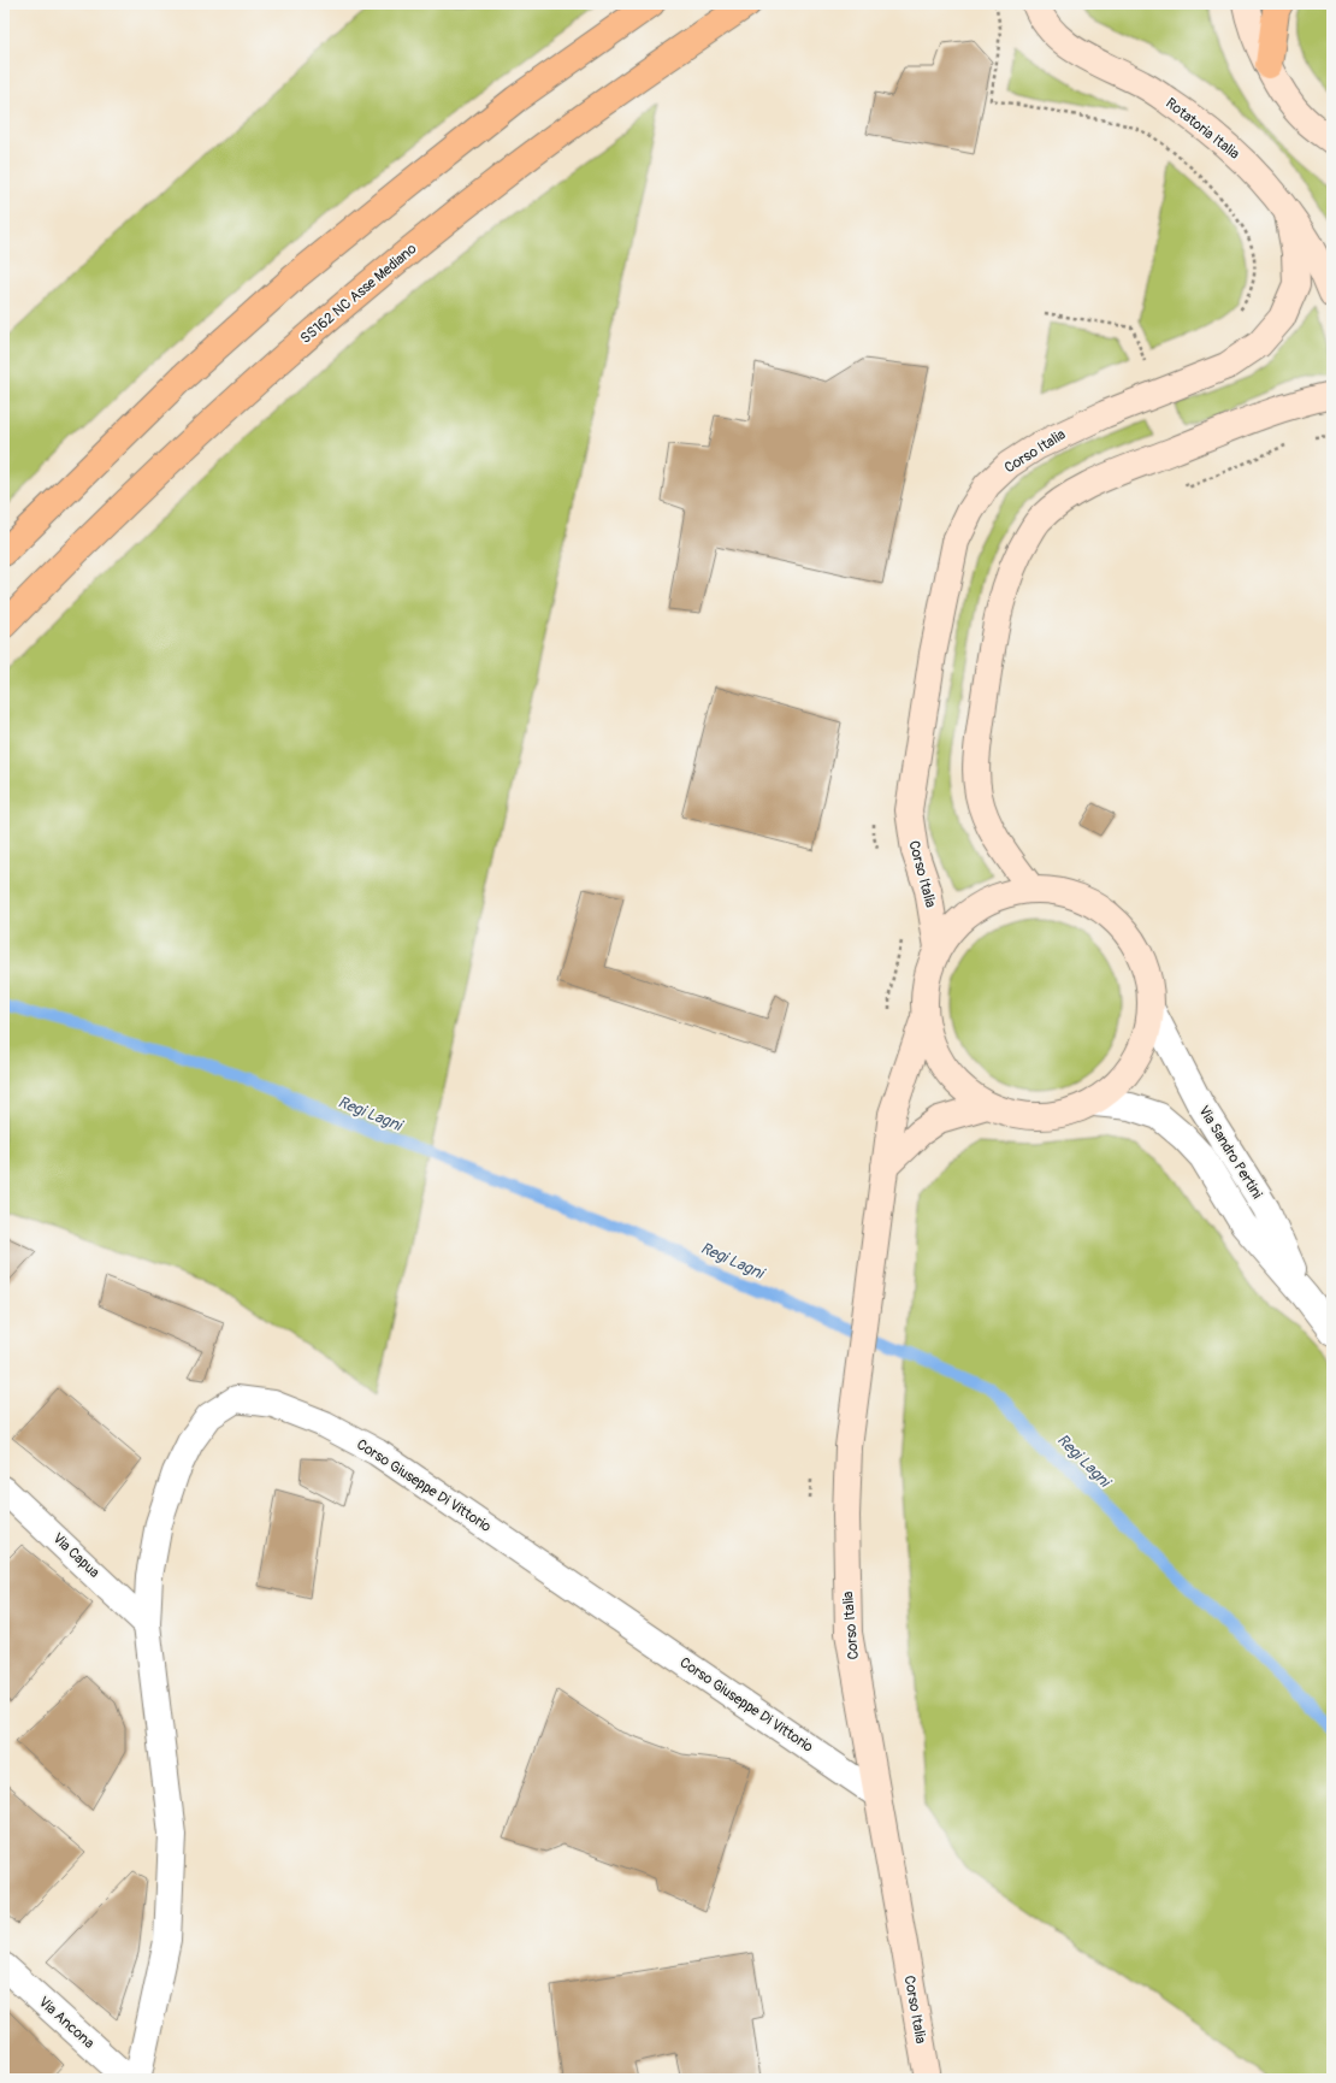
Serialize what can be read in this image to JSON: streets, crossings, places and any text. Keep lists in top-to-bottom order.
{
  "streets": {
    "highway": ["SS162 NC Asse Mediano"],
    "main road": ["Rotatoria Italia", "Corso Italia"],
    "street": [
      "Via Sandro Pertini",
      "Corso Giuseppe Di Vittorio",
      "Via Capua",
      "Via Ancona"
    ]
  },
  "crossings": [
    ["Rotatoria Italia", "Corso Italia"],
    ["Corso Italia", "Via Sandro Pertini"],
    ["Corso Italia", "Corso Giuseppe Di Vittorio"],
    ["Corso Giuseppe Di Vittorio", "Via Capua"]
  ],
  "water": ["Regi Lagni"]
}
